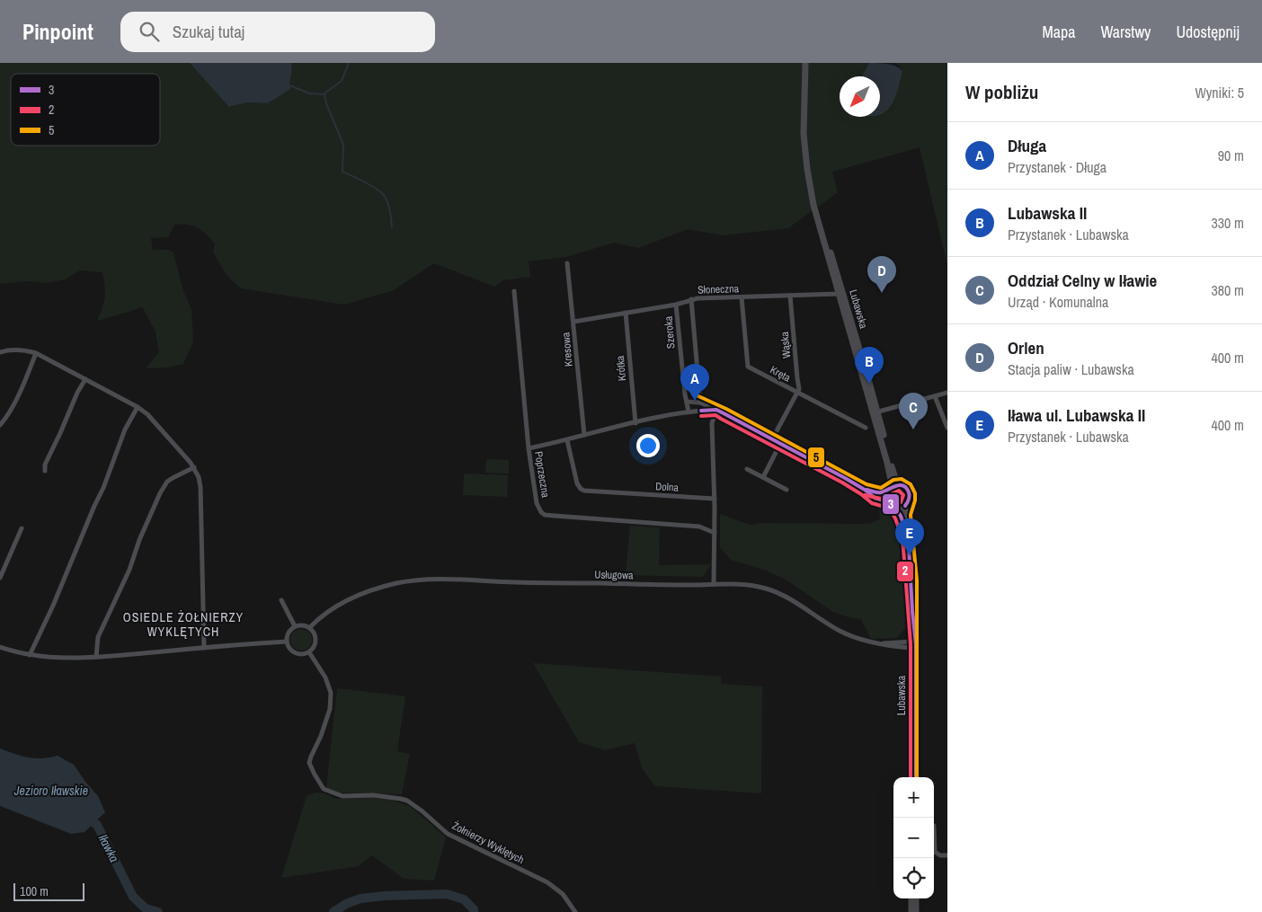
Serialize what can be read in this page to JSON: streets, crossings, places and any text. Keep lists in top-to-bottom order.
{
  "streets": {
    "main road": ["Lubawska"],
    "street": [
      "Słoneczna",
      "Szeroka",
      "Wąska",
      "Kresowa",
      "Krótka",
      "Kręta",
      "Poprzeczna",
      "Dolna",
      "Usługowa",
      "Żołnierzy Wyklętych"
    ]
  },
  "crossings": [
    ["Słoneczna", "Lubawska"],
    ["Słoneczna", "Szeroka"],
    ["Słoneczna", "Wąska"],
    ["Słoneczna", "Kresowa"],
    ["Słoneczna", "Krótka"],
    ["Słoneczna", "Kręta"],
    ["Lubawska", "Usługowa"],
    ["Wąska", "Kręta"],
    ["Usługowa", "Żołnierzy Wyklętych"]
  ],
  "districts": ["OSIEDLE ŻOŁNIERZY WYKLĘTYCH"],
  "water": ["Jezioro Iławskie", "Iławka"],
  "lines": ["transit line 5", "transit line 3", "transit line 2"],
  "legend": ["3", "2", "5"],
  "scale_bar": "100 m",
  "north": "bottom left",
  "page": {
    "header": "Pinpoint",
    "search": "Szukaj tutaj",
    "nav": ["Mapa", "Warstwy", "Udostępnij"],
    "heading": ["W pobliżu", "Wyniki: 5"],
    "list": [
      {
        "mark": "A",
        "name": "Długa",
        "note": "Przystanek · Długa",
        "value": "90 m"
      },
      {
        "mark": "B",
        "name": "Lubawska II",
        "note": "Przystanek · Lubawska",
        "value": "330 m"
      },
      {
        "mark": "C",
        "name": "Oddział Celny w Iławie",
        "note": "Urząd · Komunalna",
        "value": "380 m"
      },
      {
        "mark": "D",
        "name": "Orlen",
        "note": "Stacja paliw · Lubawska",
        "value": "400 m"
      },
      {
        "mark": "E",
        "name": "Iława ul. Lubawska II",
        "note": "Przystanek · Lubawska",
        "value": "400 m"
      }
    ],
    "pins": [
      "D",
      "B",
      "A",
      "C",
      "E"
    ],
    "map_buttons": ["+", "−"],
    "scale": "100 m"
  }
}
